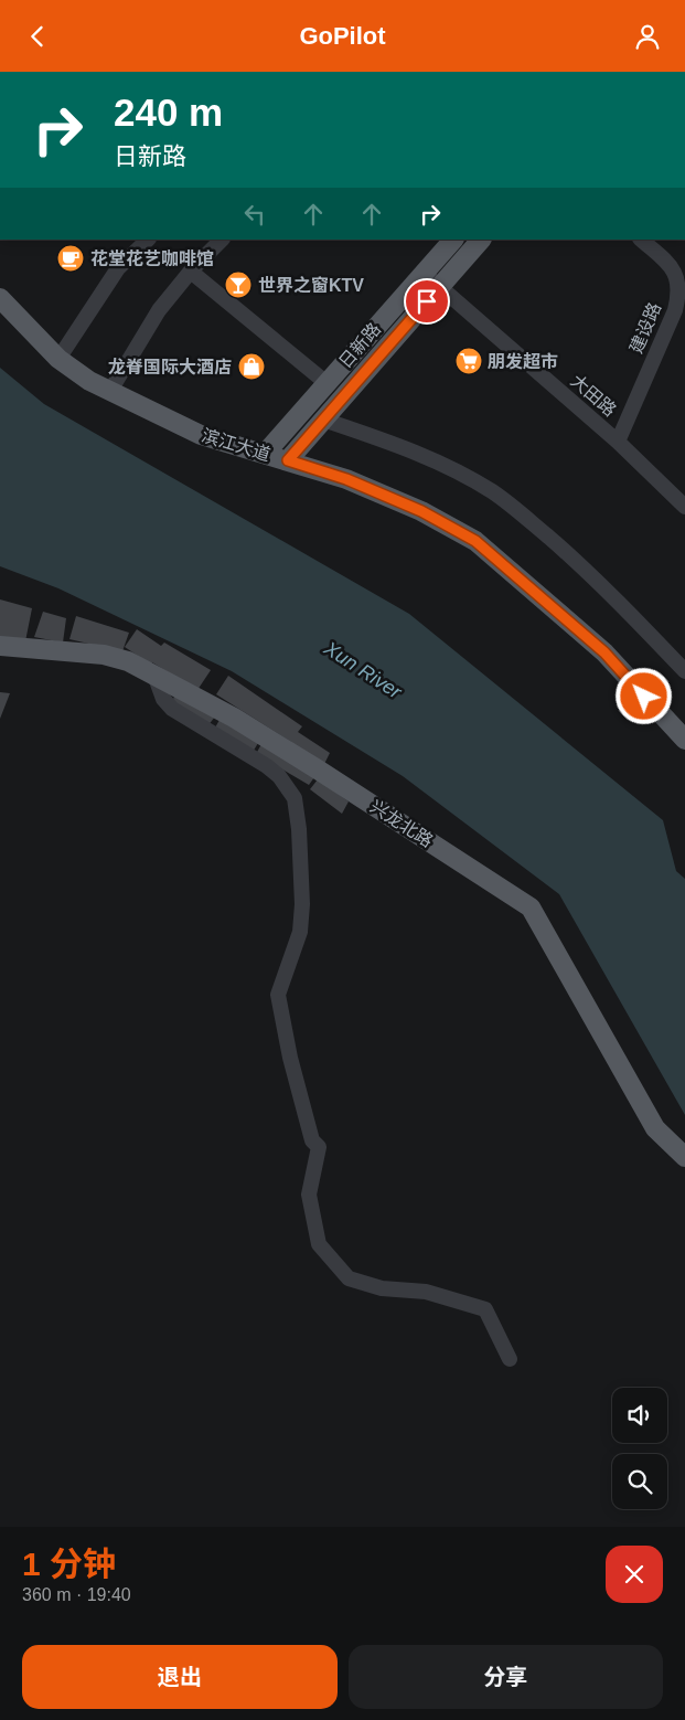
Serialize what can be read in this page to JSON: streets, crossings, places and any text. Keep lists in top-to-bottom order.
{
  "streets": {
    "main road": ["日新路", "滨江大道", "兴龙北路"],
    "street": ["建设路", "大田路"]
  },
  "crossings": [
    ["建设路", "大田路"],
    ["日新路", "大田路"],
    ["日新路", "滨江大道"]
  ],
  "water": ["Xun River"],
  "places": {
    "cafe": ["花堂花艺咖啡馆"],
    "bar": ["世界之窗KTV"],
    "supermarket": ["朋发超市"],
    "shop": ["龙脊国际大酒店"]
  },
  "page": {
    "header": "GoPilot",
    "turn": ["240 m", "日新路"],
    "heading": ["1 分钟", "360 m · 19:40"],
    "buttons": ["退出", "分享"]
  }
}
